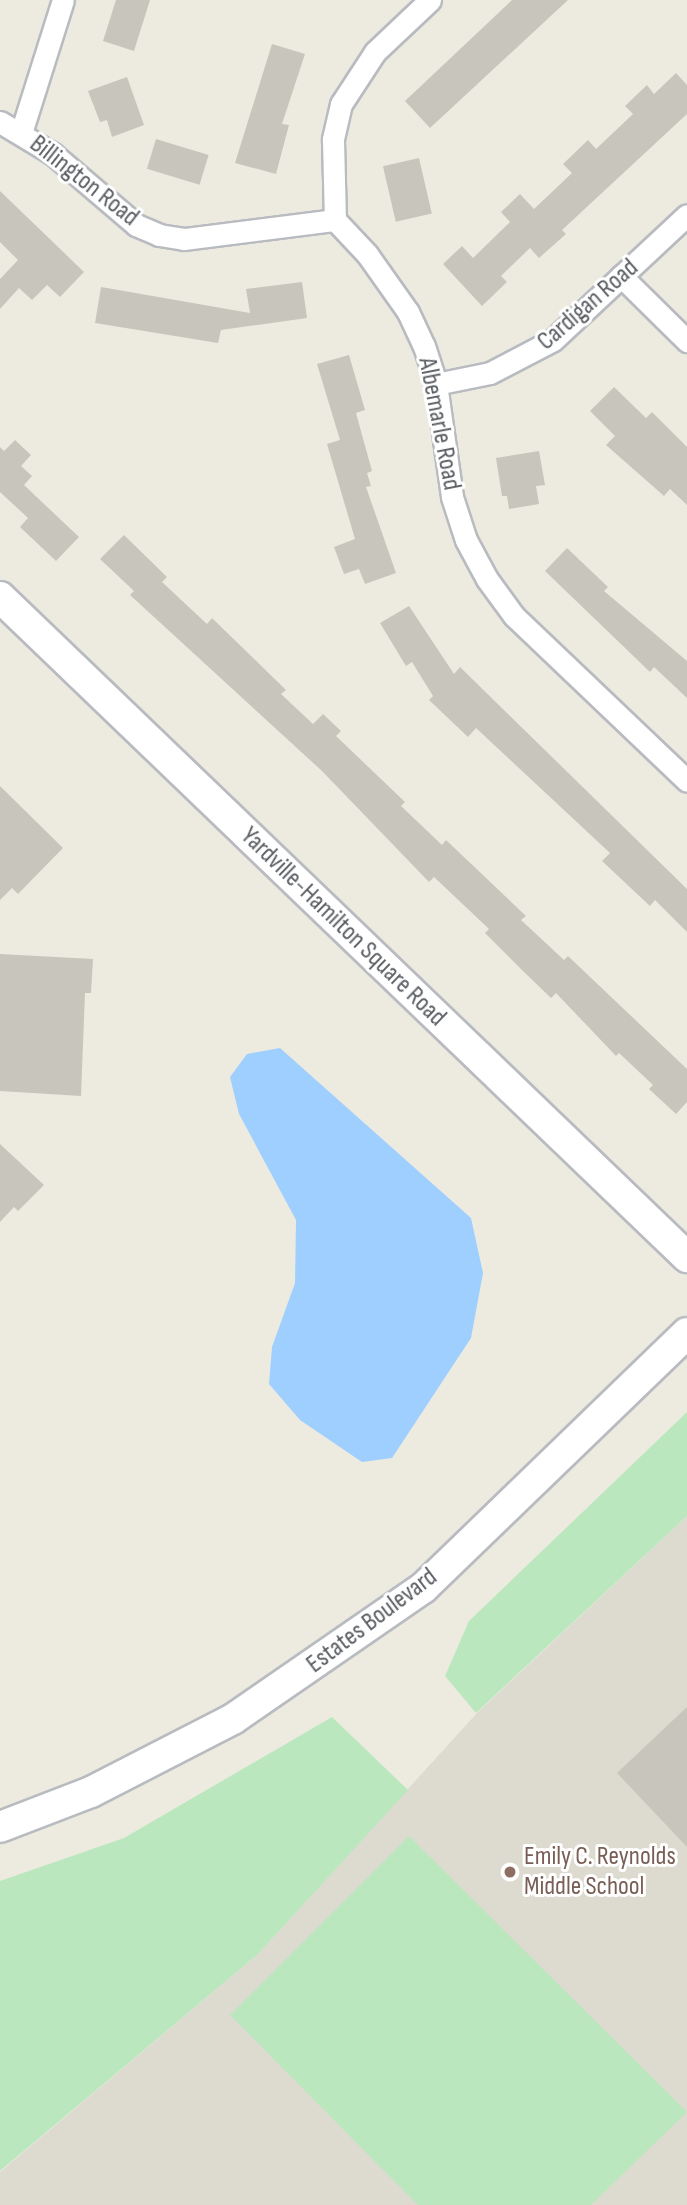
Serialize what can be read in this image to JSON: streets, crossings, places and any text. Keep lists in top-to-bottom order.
{
  "streets": {
    "street": [
      "Billington Road",
      "Cardigan Road",
      "Albemarle Road",
      "Yardville-Hamilton Square Road",
      "Estates Boulevard"
    ]
  },
  "crossings": [
    ["Billington Road", "Albemarle Road"],
    ["Cardigan Road", "Albemarle Road"]
  ],
  "places": ["Emily C. Reynolds Middle School"]
}
